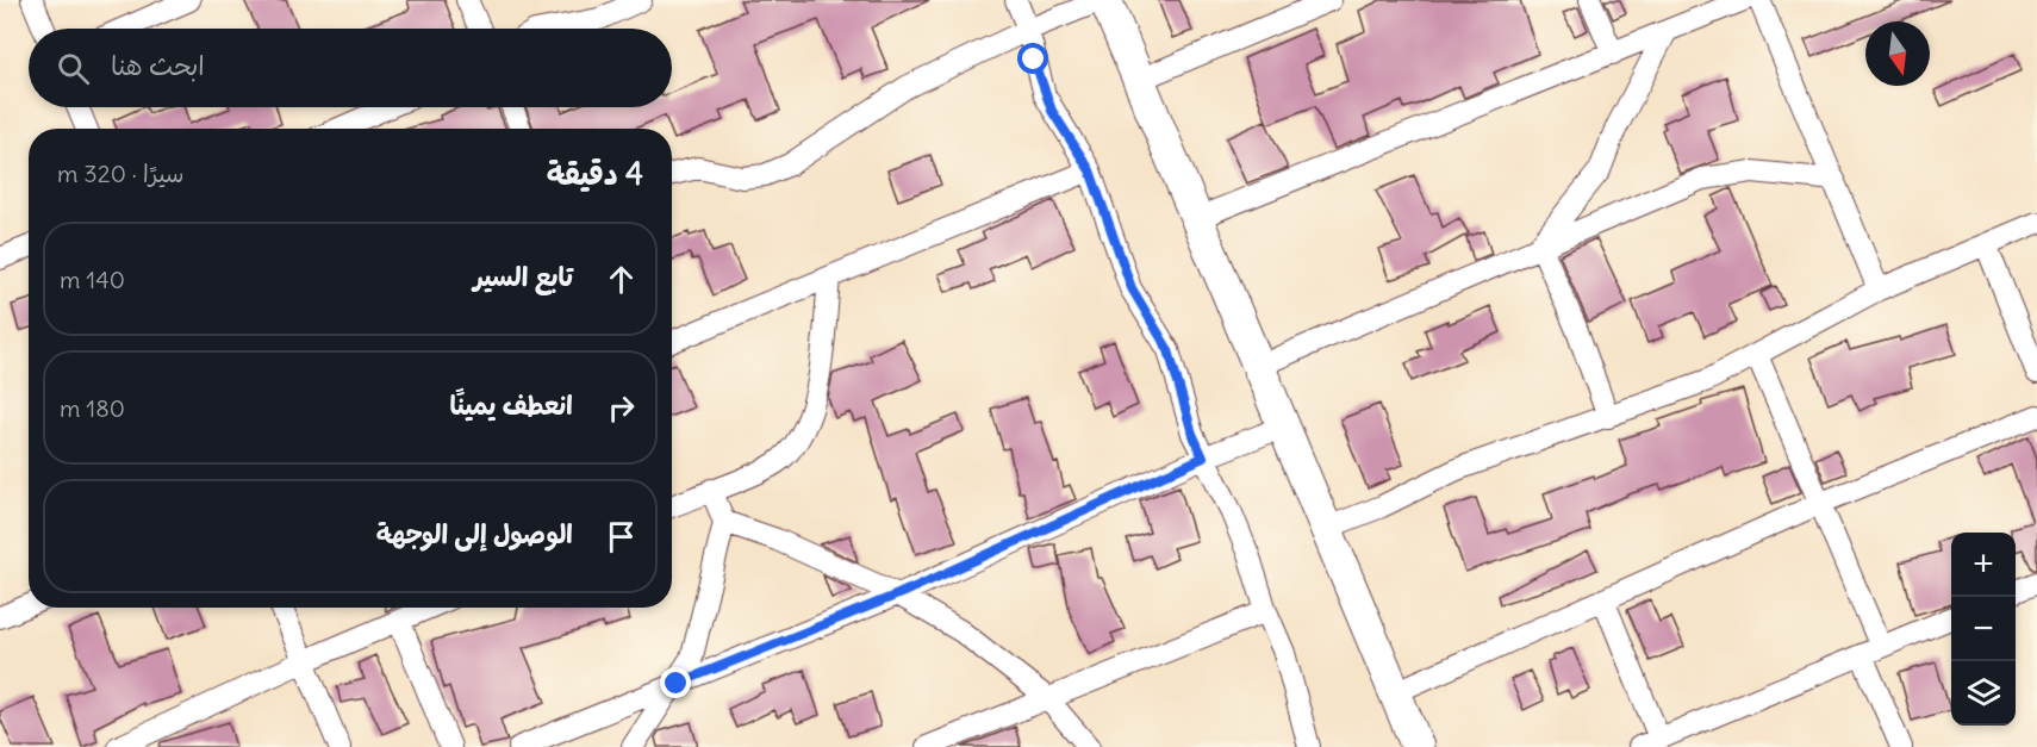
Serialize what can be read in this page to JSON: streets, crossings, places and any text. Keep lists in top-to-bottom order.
{
  "north": "bottom",
  "page": {
    "search": "ابحث هنا",
    "heading": ["4 دقيقة", "سيرًا · 320 m"],
    "list": [
      ["تابع السير", "140 m"],
      ["انعطف يمينًا", "180 m"],
      "الوصول إلى الوجهة"
    ],
    "map_buttons": ["+", "−"]
  }
}
